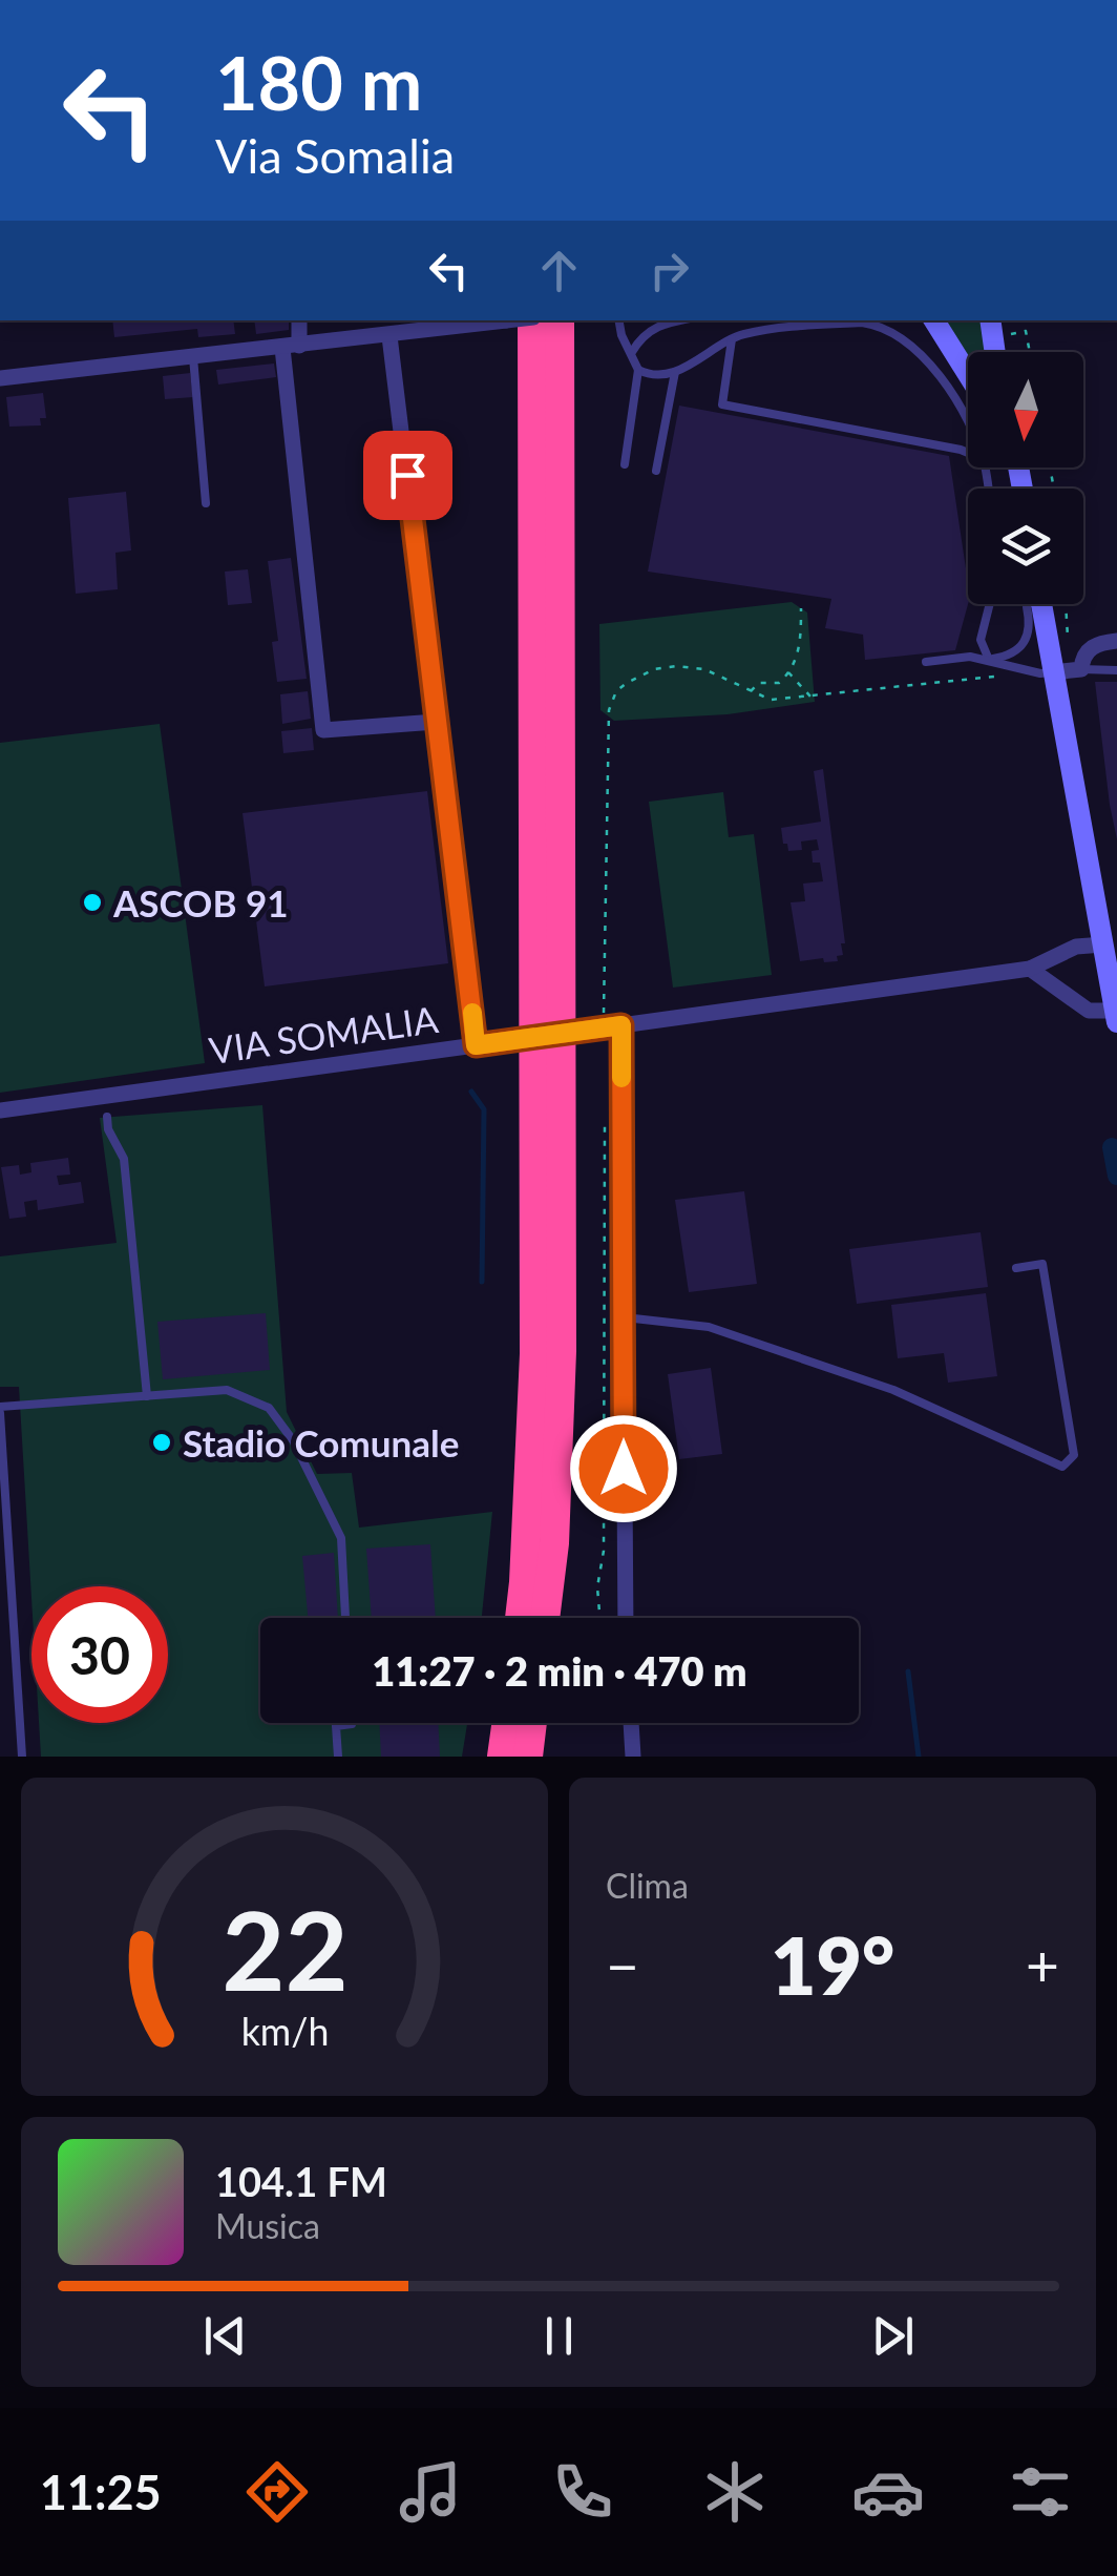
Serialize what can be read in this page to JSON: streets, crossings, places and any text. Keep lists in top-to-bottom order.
{
  "streets": {
    "street": ["VIA SOMALIA"]
  },
  "places": ["ASCOB 91", "Stadio Comunale"],
  "north": "bottom",
  "page": {
    "turn": ["180 m", "Via Somalia"],
    "limit": "30",
    "trip": "11:27 · 2 min · 470 m",
    "tile": "Clima",
    "heat": ["−", "19°", "+"],
    "song": ["104.1 FM", "Musica"],
    "tabs": "11:25",
    "gauge": ["22", "km/h"]
  }
}
